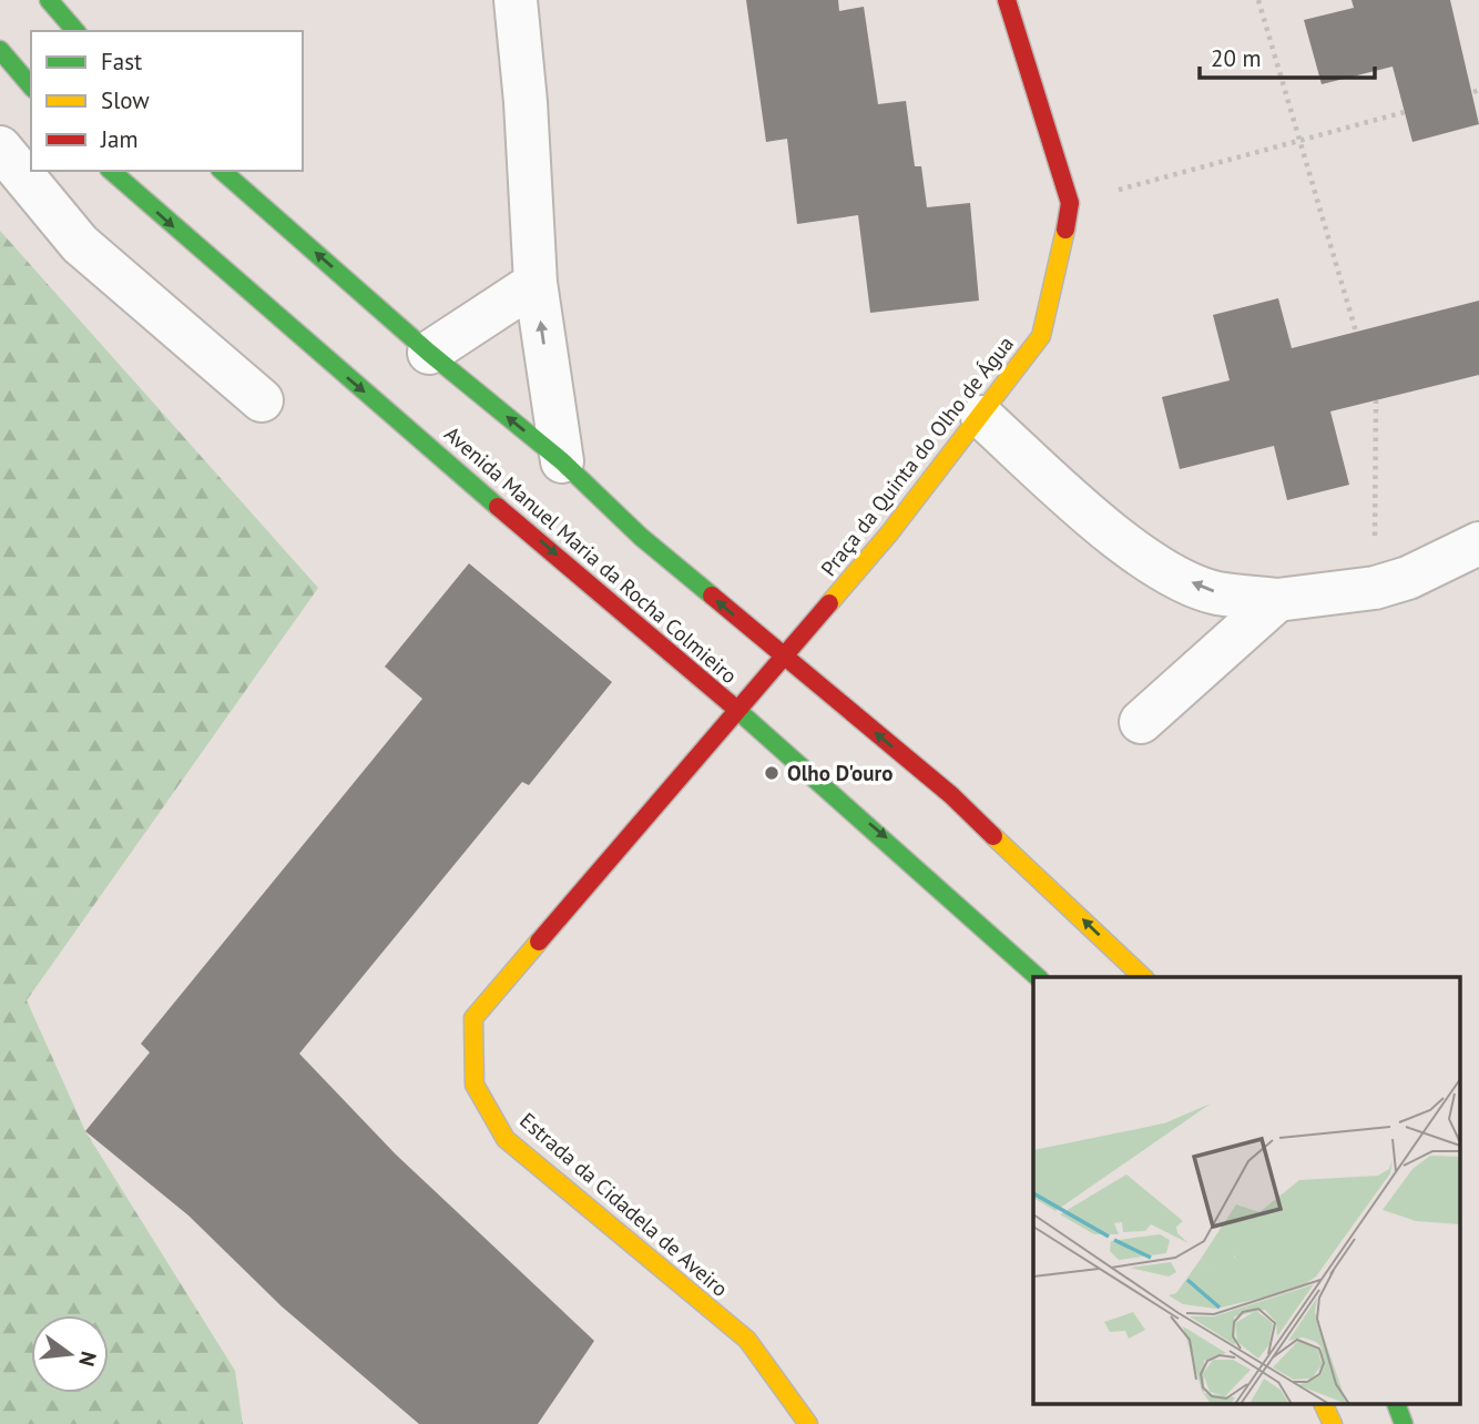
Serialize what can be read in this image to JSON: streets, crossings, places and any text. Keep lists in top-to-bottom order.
{
  "streets": {
    "main road": ["Praça da Quinta do Olho de Água", "Avenida Manuel Maria da Rocha Colmieiro", "Estrada da Cidadela de Aveiro"]
  },
  "crossings": [
    ["Praça da Quinta do Olho de Água", "Avenida Manuel Maria da Rocha Colmieiro"],
    ["Praça da Quinta do Olho de Água", "Estrada da Cidadela de Aveiro"],
    ["Avenida Manuel Maria da Rocha Colmieiro", "Estrada da Cidadela de Aveiro"]
  ],
  "places": ["Olho D'ouro"],
  "legend": ["Fast", "Slow", "Jam"],
  "scale_bar": "20 m",
  "north": "right"
}
